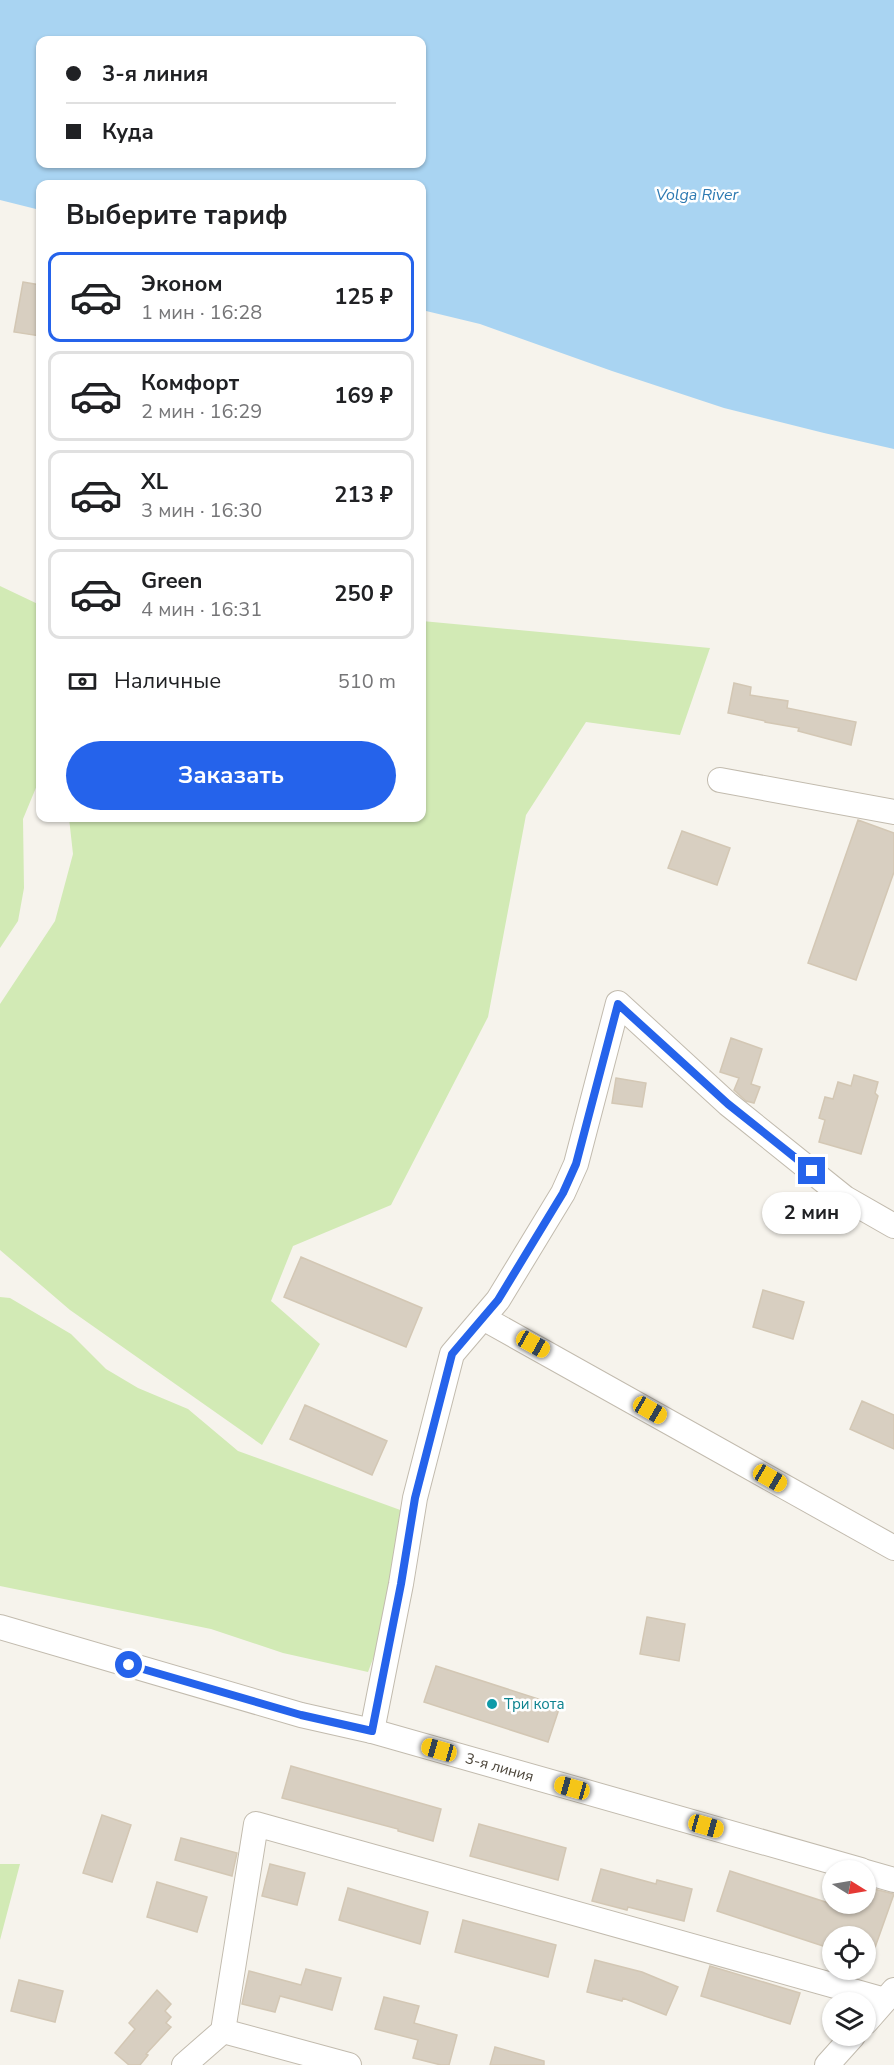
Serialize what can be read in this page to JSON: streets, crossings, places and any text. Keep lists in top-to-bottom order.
{
  "streets": {
    "street": ["3-я линия"]
  },
  "water": ["Volga River"],
  "places": ["Три кота"],
  "north": "right",
  "page": {
    "banner": ["3-я линия", "Куда"],
    "heading": "Выберите тариф",
    "list": [
      {
        "name": "Эконом",
        "note": "1 мин · 16:28",
        "value": "125 ₽"
      },
      {
        "name": "Комфорт",
        "note": "2 мин · 16:29",
        "value": "169 ₽"
      },
      {
        "name": "XL",
        "note": "3 мин · 16:30",
        "value": "213 ₽"
      },
      {
        "name": "Green",
        "note": "4 мин · 16:31",
        "value": "250 ₽"
      }
    ],
    "pay": ["Наличные", "510 m"],
    "buttons": "Заказать",
    "bubble": "2 мин"
  }
}
